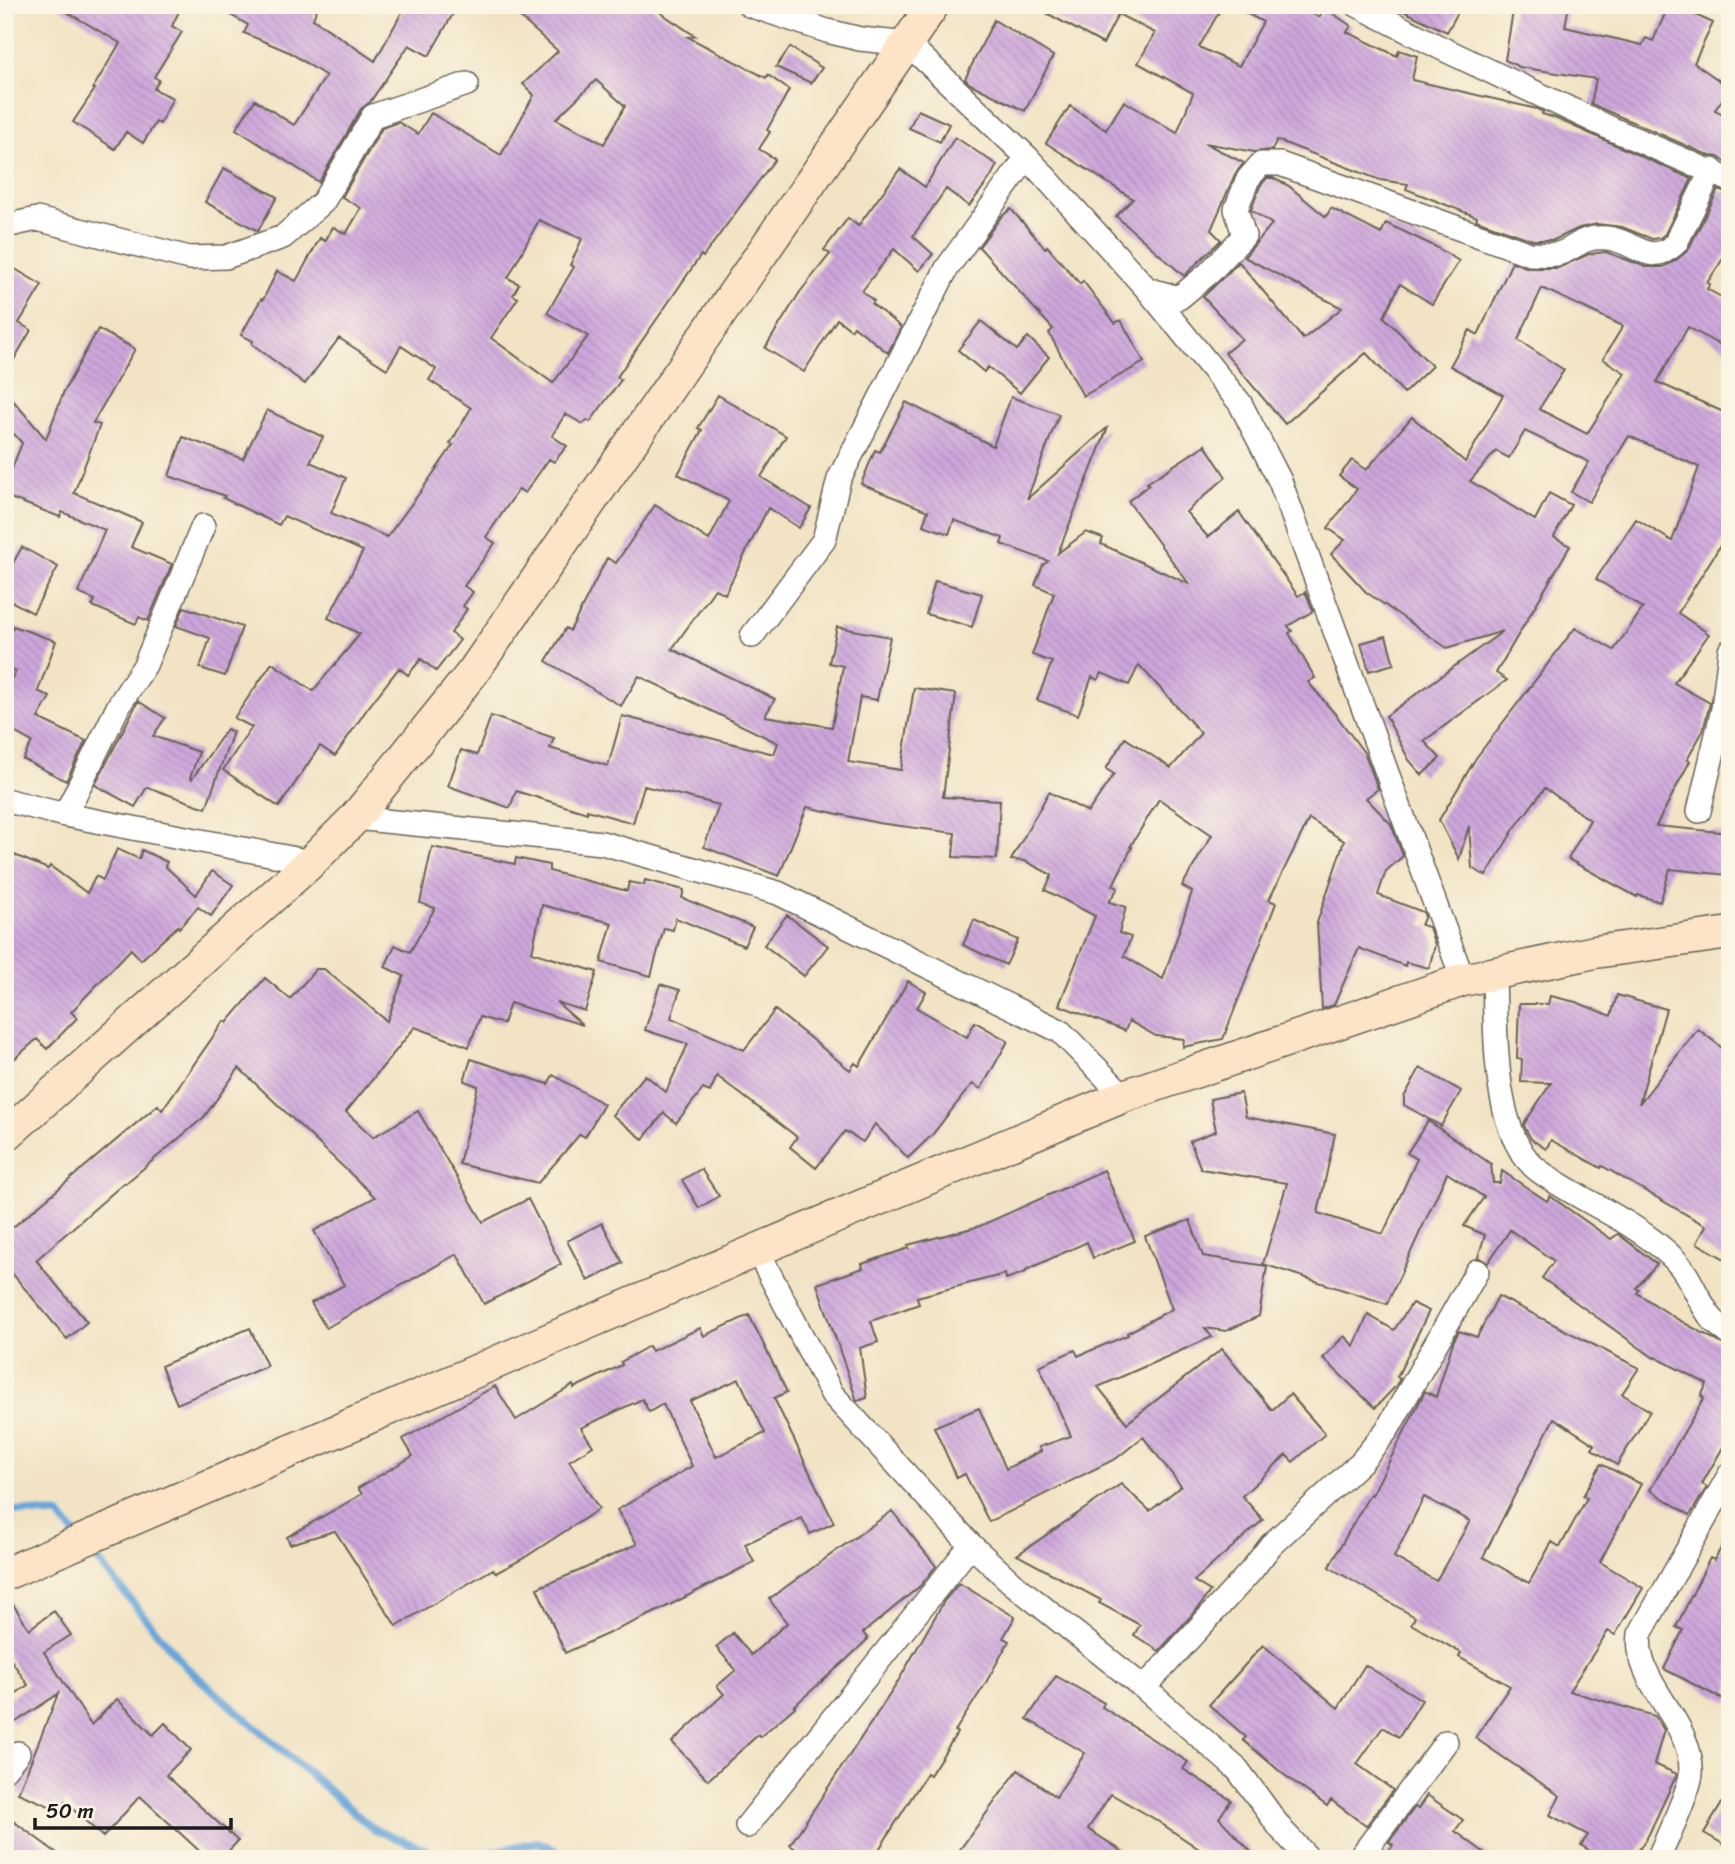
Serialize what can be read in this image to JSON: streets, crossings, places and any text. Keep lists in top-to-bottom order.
{
  "scale_bar": "50 m"
}
